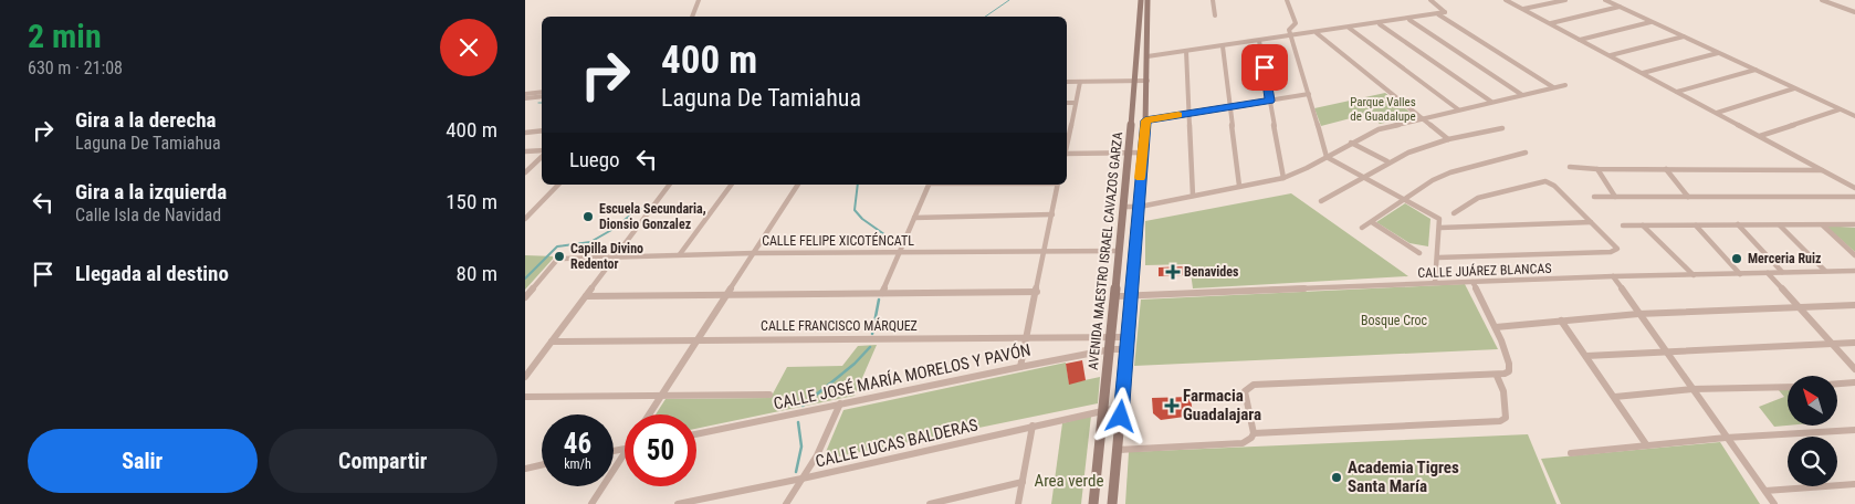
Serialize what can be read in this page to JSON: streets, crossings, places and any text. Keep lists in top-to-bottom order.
{
  "streets": {
    "main road": ["AVENIDA MAESTRO ISRAEL CAVAZOS GARZA"],
    "street": [
      "CALLE FELIPE XICOTÉNCATL",
      "CALLE JUÁREZ BLANCAS",
      "CALLE FRANCISCO MÁRQUEZ",
      "CALLE JOSÉ MARÍA MORELOS Y PAVÓN",
      "CALLE LUCAS BALDERAS"
    ]
  },
  "crossings": [
    ["CALLE FELIPE XICOTÉNCATL", "AVENIDA MAESTRO ISRAEL CAVAZOS GARZA"],
    ["AVENIDA MAESTRO ISRAEL CAVAZOS GARZA", "CALLE JUÁREZ BLANCAS"],
    ["AVENIDA MAESTRO ISRAEL CAVAZOS GARZA", "CALLE FRANCISCO MÁRQUEZ"],
    ["AVENIDA MAESTRO ISRAEL CAVAZOS GARZA", "CALLE JOSÉ MARÍA MORELOS Y PAVÓN"],
    ["AVENIDA MAESTRO ISRAEL CAVAZOS GARZA", "CALLE LUCAS BALDERAS"]
  ],
  "parks": ["Parque Valles de Guadalupe", "Bosque Croc", "Area verde"],
  "places": {
    "other": [
      "Escuela Secundaria, Dionsio Gonzalez",
      "Capilla Divino Redentor",
      "Merceria Ruiz",
      "Academia Tigres Santa María"
    ],
    "health": ["Benavides", "Farmacia Guadalajara"]
  },
  "north": "top left",
  "page": {
    "heading": ["2 min", "630 m · 21:08"],
    "turn": ["400 m", "Laguna De Tamiahua"],
    "list": [
      {
        "name": "Gira a la derecha",
        "note": "Laguna De Tamiahua",
        "value": "400 m"
      },
      {
        "name": "Gira a la izquierda",
        "note": "Calle Isla de Navidad",
        "value": "150 m"
      },
      {
        "name": "Llegada al destino",
        "value": "80 m"
      }
    ],
    "then": "Luego",
    "speed": "46 km/h",
    "limit": "50",
    "buttons": ["Salir", "Compartir"]
  }
}
